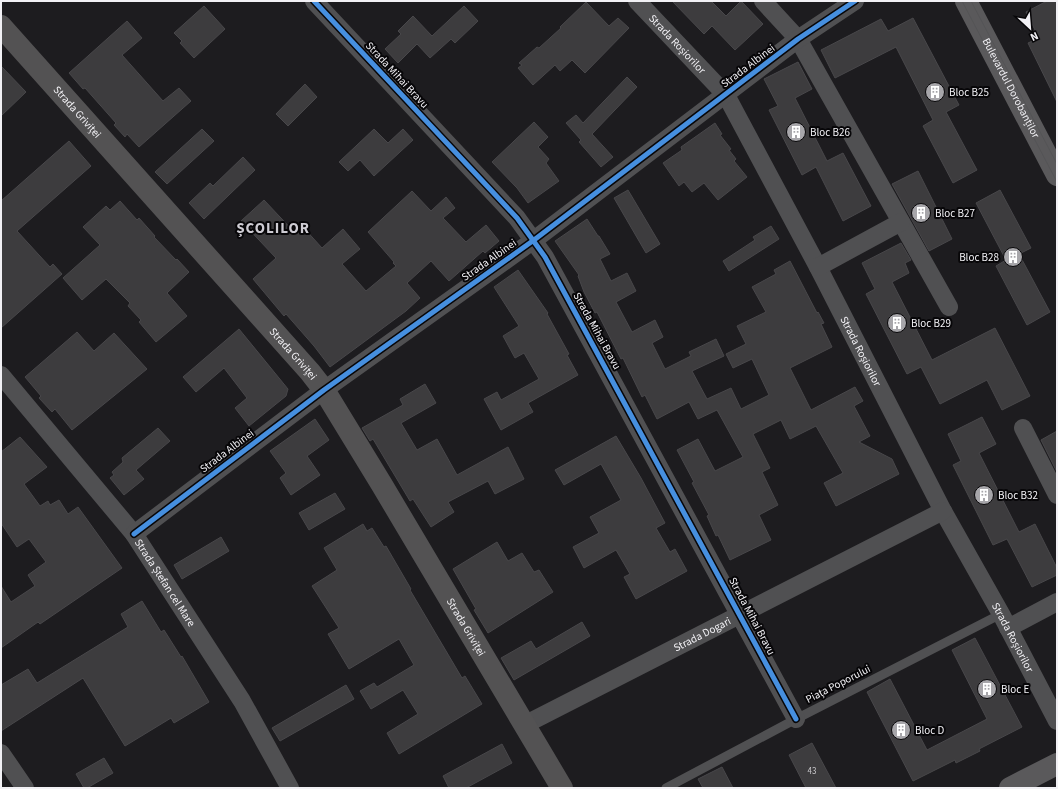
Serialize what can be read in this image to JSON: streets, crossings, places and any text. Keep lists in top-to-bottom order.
{
  "streets": {
    "main road": ["Bulevardul Dorobanților", "Strada Griviței"],
    "street": [
      "Strada Roșiorilor",
      "Strada Albinei",
      "Strada Mihai Bravu",
      "Strada Ștefan cel Mare",
      "Strada Dogari"
    ],
    "lane": ["Piața Poporului"]
  },
  "crossings": [
    ["Strada Roșiorilor", "Strada Albinei"],
    ["Strada Roșiorilor", "Strada Dogari"],
    ["Strada Roșiorilor", "Piața Poporului"],
    ["Strada Albinei", "Strada Mihai Bravu"],
    ["Strada Albinei", "Strada Griviței"],
    ["Strada Albinei", "Strada Ștefan cel Mare"],
    ["Strada Mihai Bravu", "Strada Dogari"],
    ["Strada Mihai Bravu", "Piața Poporului"],
    ["Strada Griviței", "Strada Dogari"]
  ],
  "districts": ["ȘCOLILOR"],
  "places": {
    "building": [
      "Bloc B25",
      "Bloc B26",
      "Bloc B27",
      "Bloc B28",
      "Bloc B29",
      "Bloc B32",
      "Bloc E",
      "Bloc D"
    ]
  },
  "house_numbers": ["43"],
  "north": "bottom right"
}
